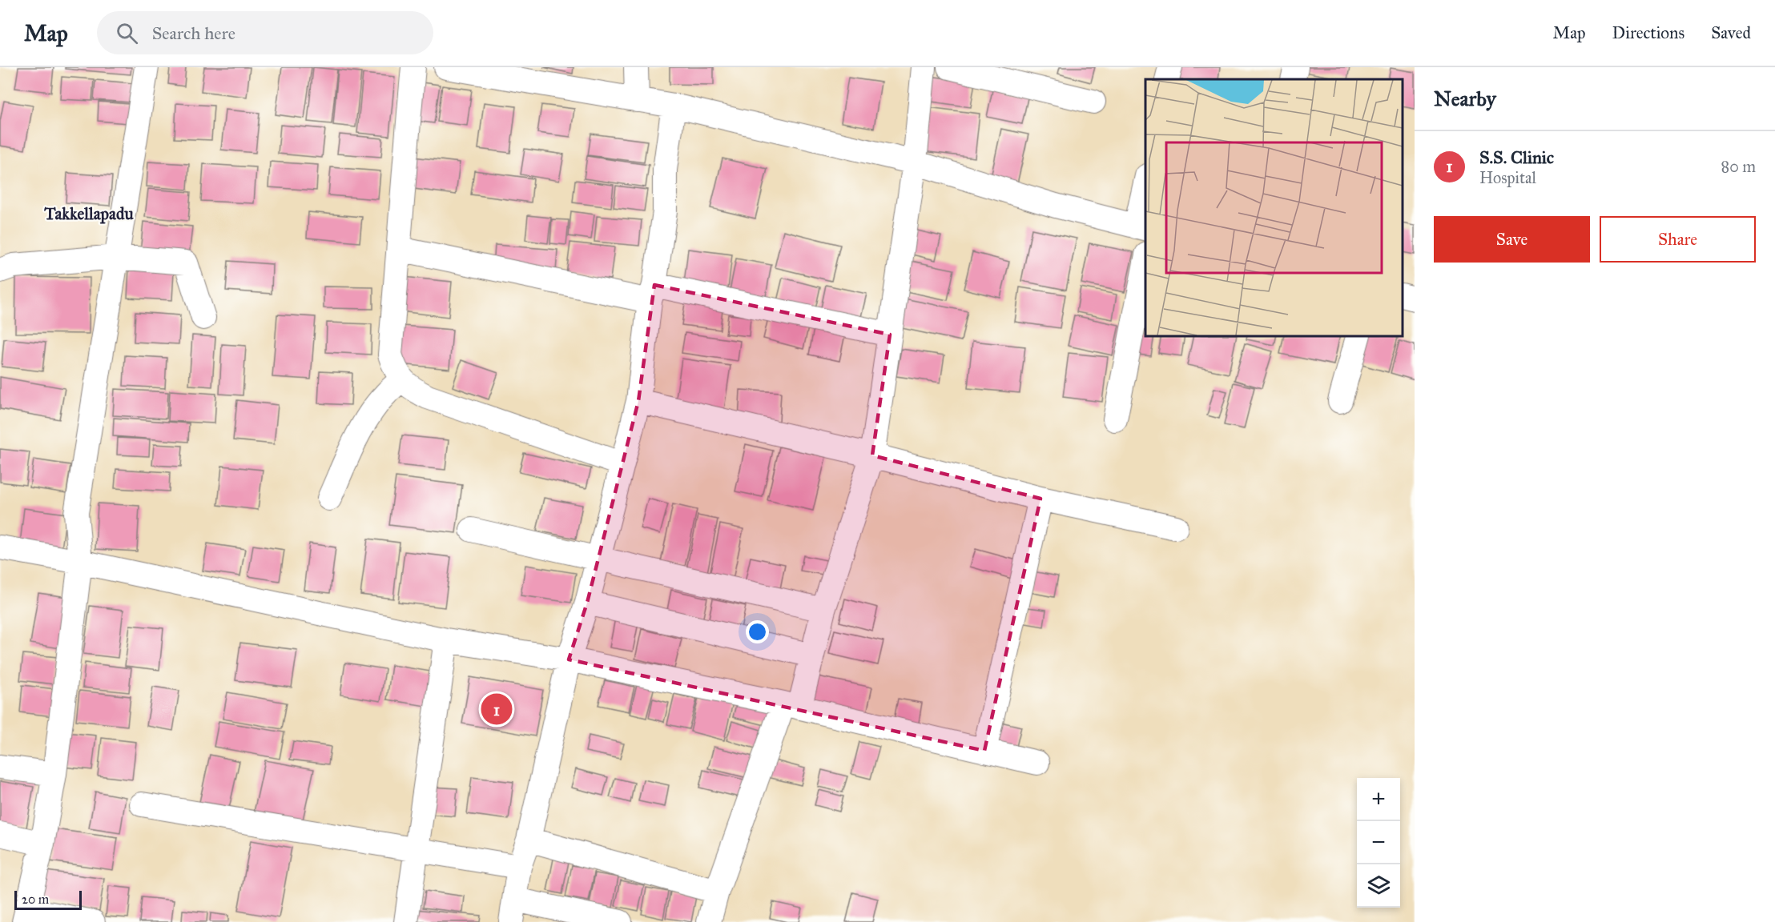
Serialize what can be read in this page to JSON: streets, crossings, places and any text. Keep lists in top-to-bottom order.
{
  "districts": ["Takkellapadu"],
  "scale_bar": "20 m",
  "page": {
    "header": "Map",
    "search": "Search here",
    "nav": ["Map", "Directions", "Saved"],
    "heading": "Nearby",
    "list": [
      {
        "mark": "1",
        "name": "S.S. Clinic",
        "note": "Hospital",
        "value": "80 m"
      }
    ],
    "buttons": ["Save", "Share"],
    "pins": "1",
    "map_buttons": ["+", "−"],
    "scale": "20 m"
  }
}
